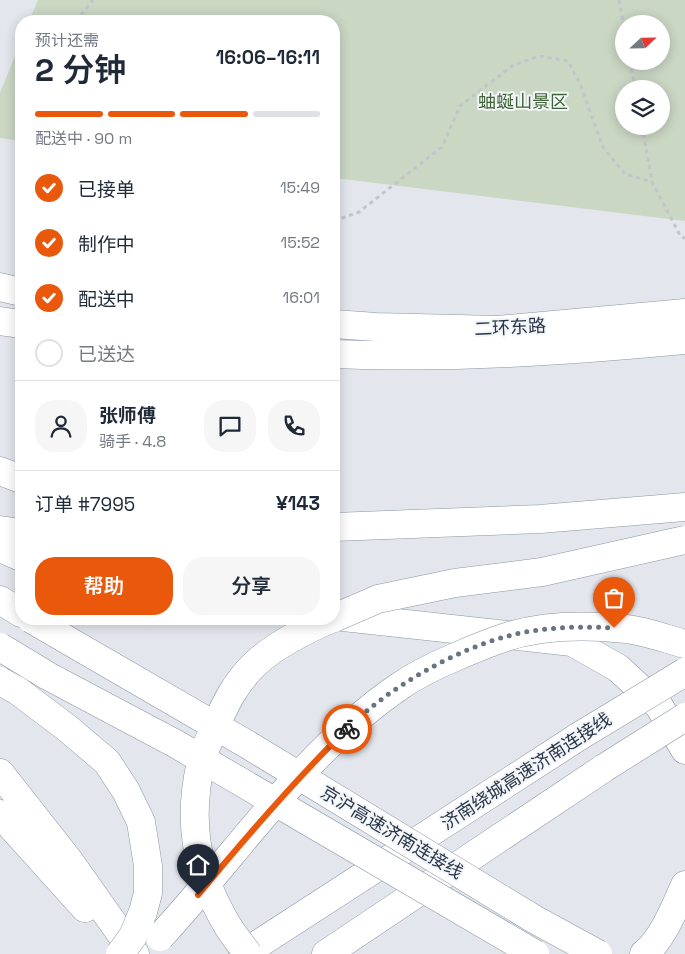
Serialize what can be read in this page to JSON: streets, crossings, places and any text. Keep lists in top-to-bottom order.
{
  "streets": {
    "highway": ["二环东路", "济南绕城高速济南连接线", "京沪高速济南连接线"]
  },
  "parks": ["蚰蜒山景区"],
  "north": "right",
  "page": {
    "heading": ["2 分钟", "预计还需", "16:06–16:11"],
    "panel": [
      "张师傅",
      "骑手 · 4.8",
      "订单 #7995",
      "¥143"
    ],
    "bar": "配送中 · 90 m",
    "list": [
      ["已接单", "15:49"],
      ["制作中", "15:52"],
      ["配送中", "16:01"],
      "已送达"
    ],
    "buttons": ["帮助", "分享"]
  }
}
